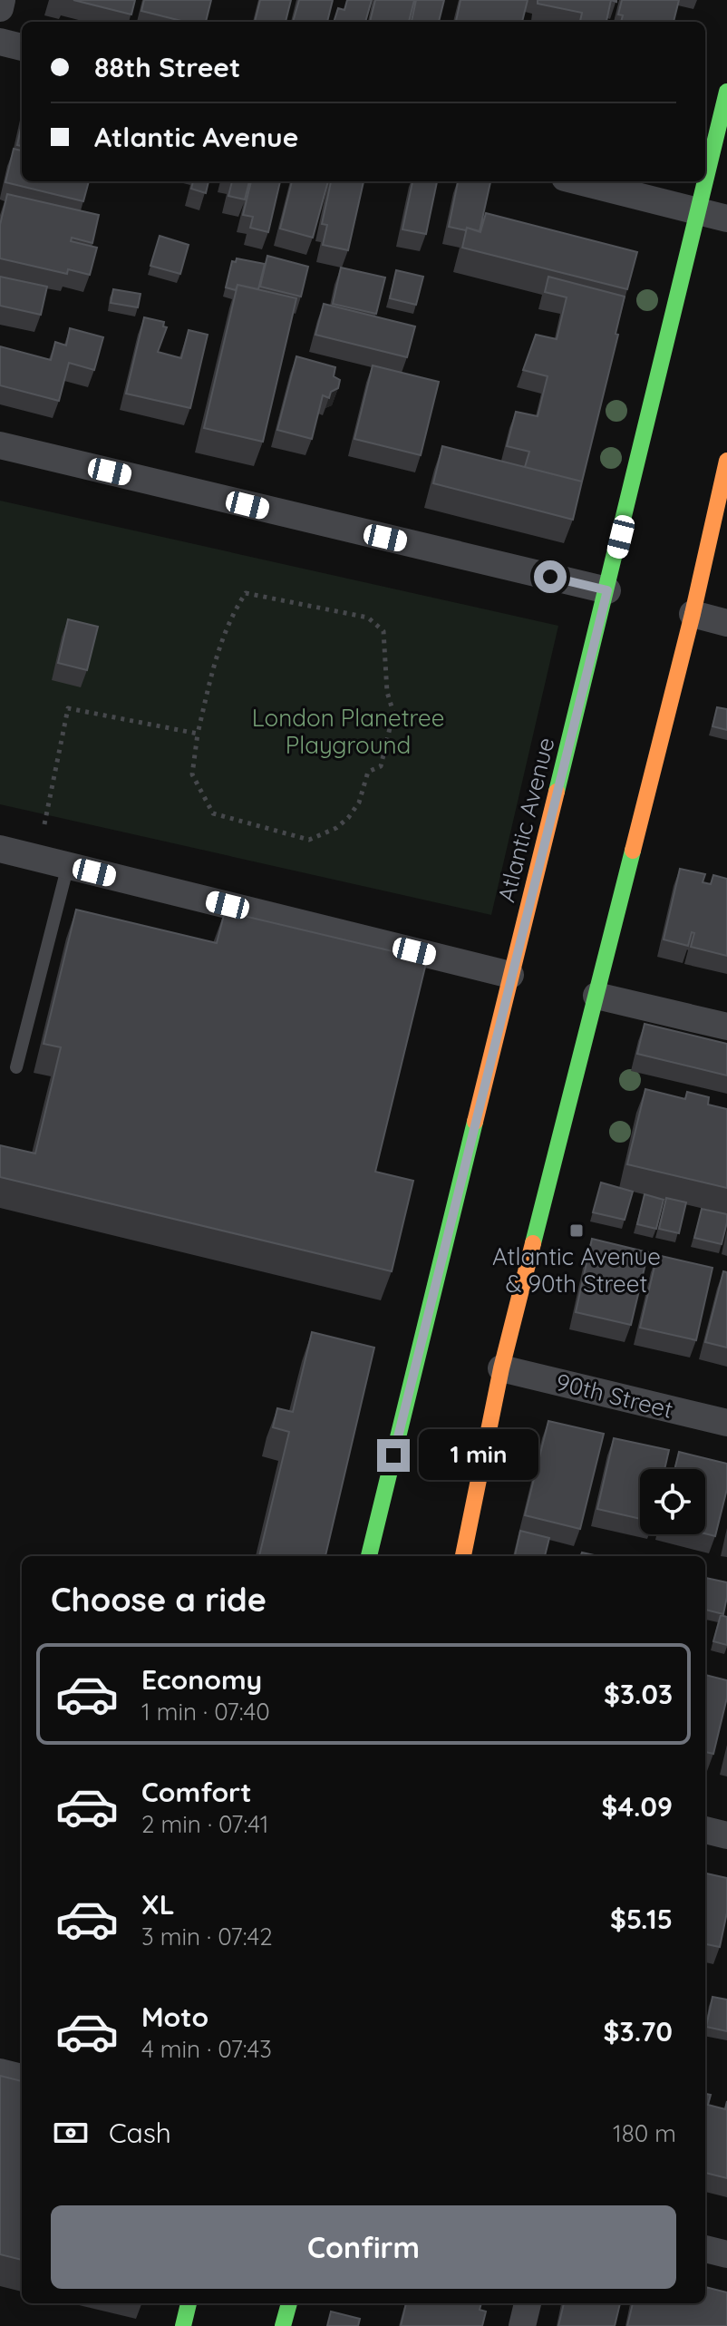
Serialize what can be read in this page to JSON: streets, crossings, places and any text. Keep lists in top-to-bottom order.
{
  "streets": {
    "main road": ["Atlantic Avenue"],
    "street": ["90th Street"]
  },
  "parks": ["London Planetree Playground"],
  "places": {
    "transit": ["Atlantic Avenue & 90th Street"]
  },
  "page": {
    "banner": ["88th Street", "Atlantic Avenue"],
    "bubble": "1 min",
    "heading": "Choose a ride",
    "list": [
      {
        "name": "Economy",
        "note": "1 min · 07:40",
        "value": "$3.03"
      },
      {
        "name": "Comfort",
        "note": "2 min · 07:41",
        "value": "$4.09"
      },
      {
        "name": "XL",
        "note": "3 min · 07:42",
        "value": "$5.15"
      },
      {
        "name": "Moto",
        "note": "4 min · 07:43",
        "value": "$3.70"
      }
    ],
    "pay": ["Cash", "180 m"],
    "buttons": "Confirm"
  }
}
